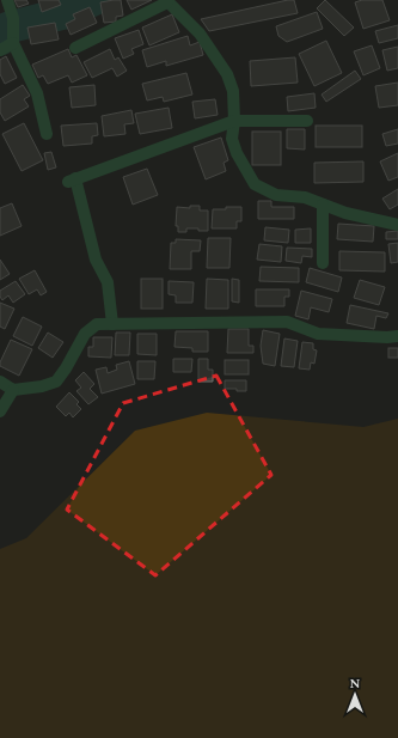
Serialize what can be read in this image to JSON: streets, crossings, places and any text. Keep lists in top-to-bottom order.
{
  "north": "top"
}
